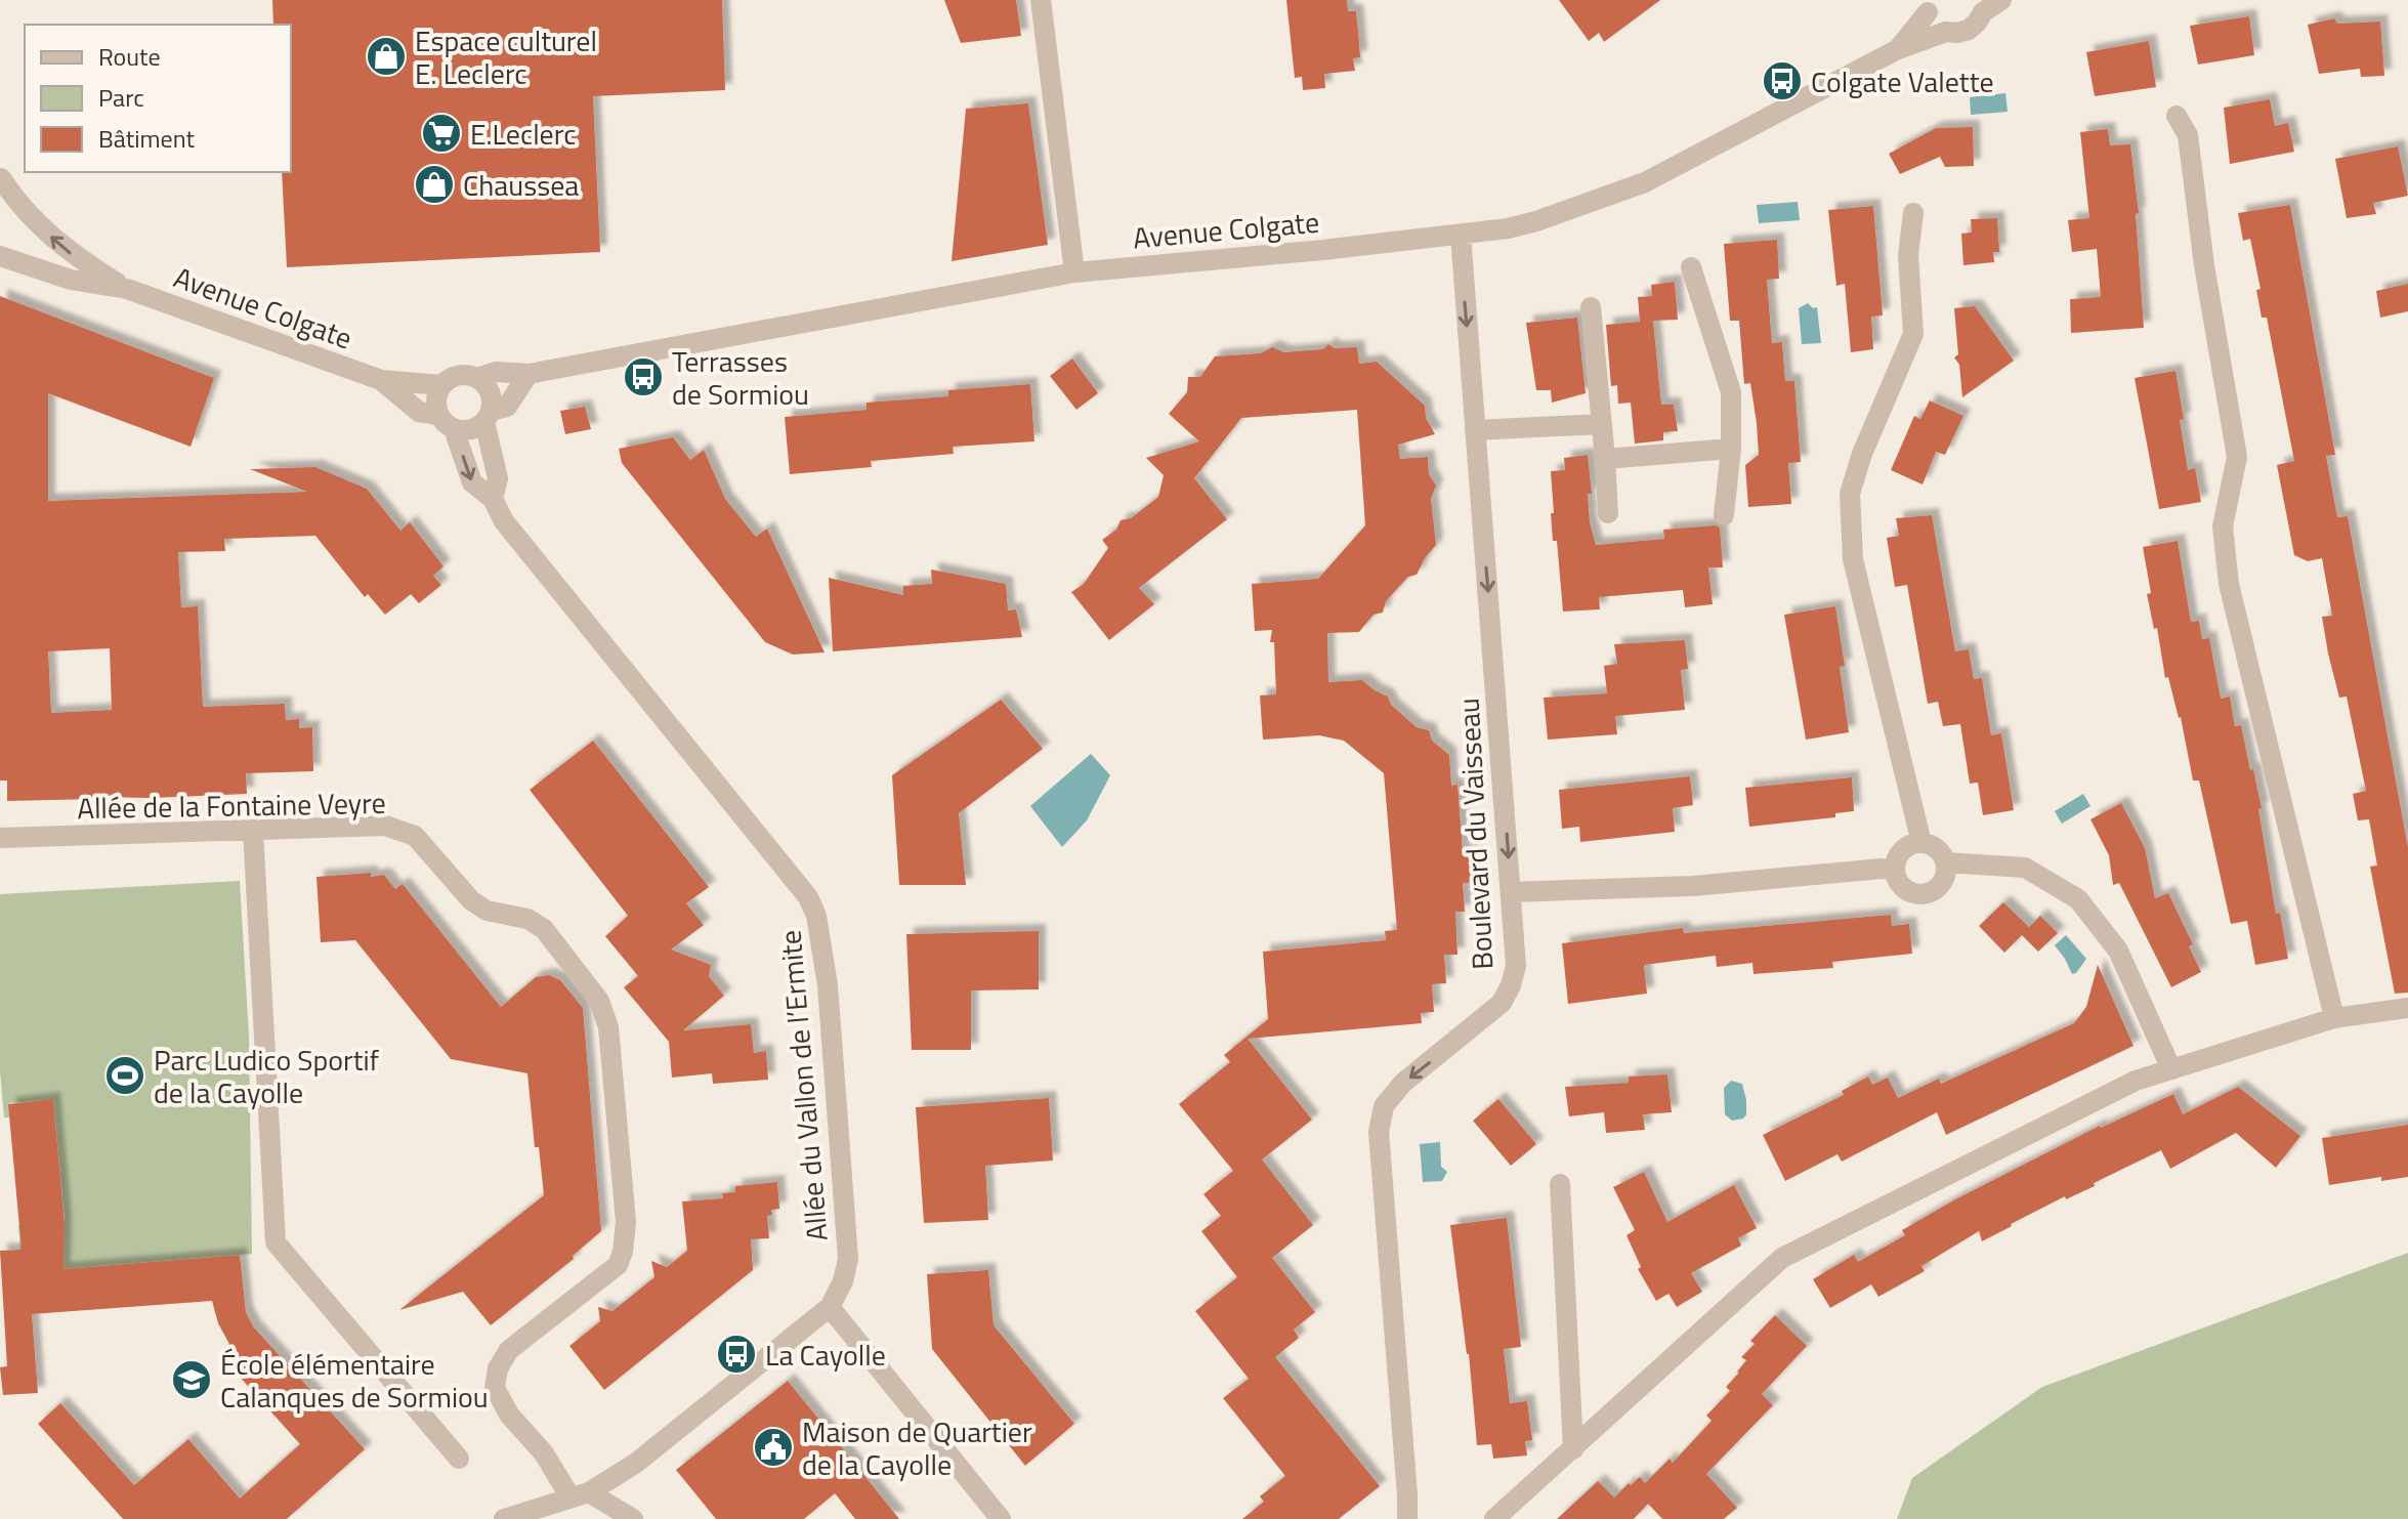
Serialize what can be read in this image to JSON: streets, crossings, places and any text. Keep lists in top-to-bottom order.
{
  "streets": {
    "street": [
      "Avenue Colgate",
      "Allée de la Fontaine Veyre",
      "Boulevard du Vaisseau",
      "Allée du Vallon de l’Ermite"
    ]
  },
  "crossings": [
    ["Avenue Colgate", "Boulevard du Vaisseau"],
    ["Avenue Colgate", "Allée du Vallon de l’Ermite"]
  ],
  "places": {
    "shop": ["Espace culturel E. Leclerc", "Chaussea"],
    "bus stop": ["Colgate Valette", "Terrasses de Sormiou", "La Cayolle"],
    "supermarket": ["E.Leclerc"],
    "sports": ["Parc Ludico Sportif de la Cayolle"],
    "school or university": ["École élémentaire Calanques de Sormiou"],
    "public building": ["Maison de Quartier de la Cayolle"]
  },
  "legend": ["Route", "Parc", "Bâtiment"]
}
